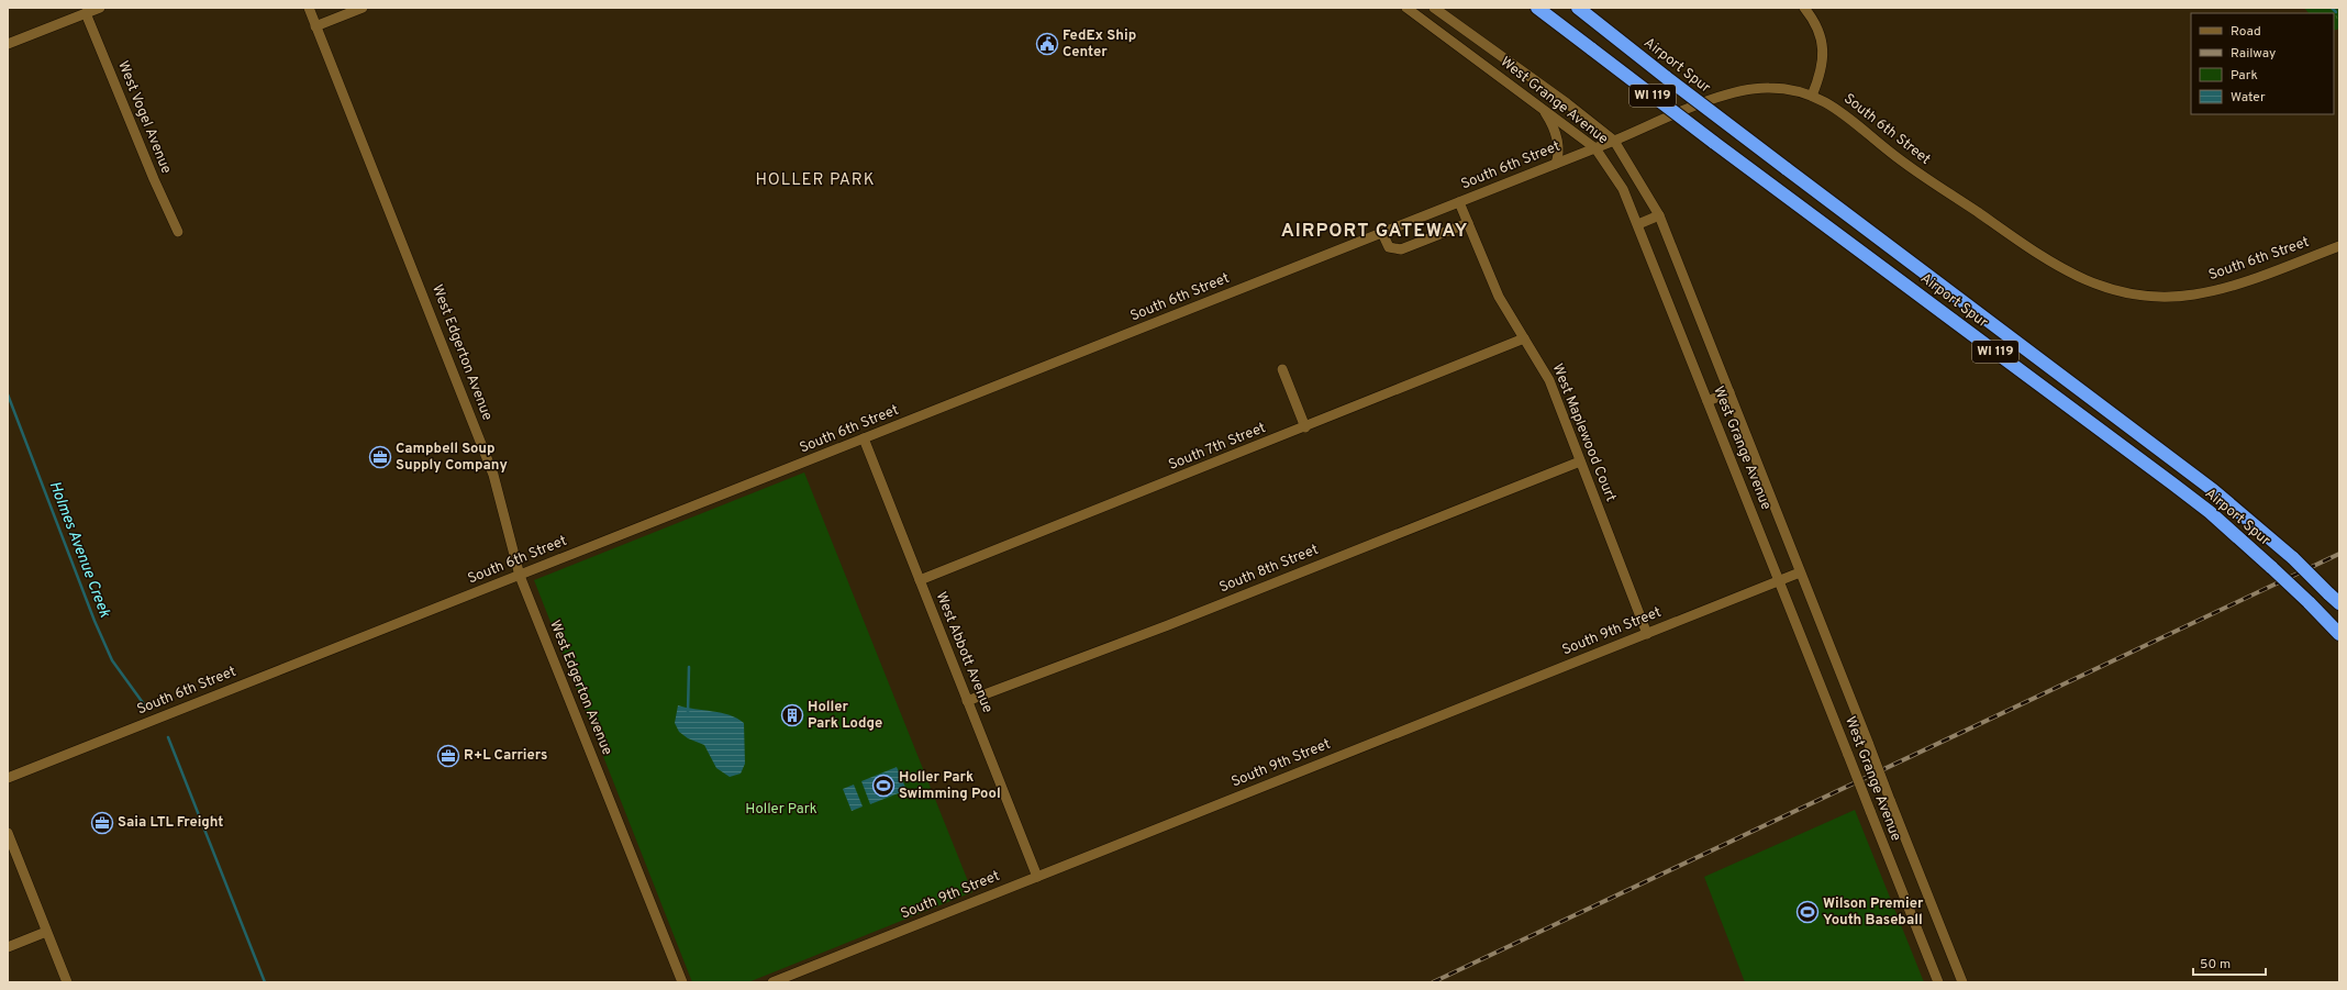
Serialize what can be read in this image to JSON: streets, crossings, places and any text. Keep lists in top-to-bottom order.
{
  "streets": {
    "highway": ["Airport Spur", "WI 119"],
    "street": [
      "West Grange Avenue",
      "West Vogel Avenue",
      "South 6th Street",
      "West Edgerton Avenue",
      "West Maplewood Court",
      "South 7th Street",
      "South 8th Street",
      "South 9th Street",
      "West Abbott Avenue"
    ]
  },
  "crossings": [
    ["West Grange Avenue", "South 6th Street"],
    ["West Grange Avenue", "South 9th Street"],
    ["South 6th Street", "West Edgerton Avenue"],
    ["South 6th Street", "West Maplewood Court"],
    ["South 6th Street", "West Abbott Avenue"],
    ["West Maplewood Court", "South 7th Street"],
    ["West Maplewood Court", "South 8th Street"],
    ["West Maplewood Court", "South 9th Street"],
    ["South 7th Street", "West Abbott Avenue"],
    ["South 8th Street", "West Abbott Avenue"],
    ["South 9th Street", "West Abbott Avenue"]
  ],
  "districts": ["HOLLER PARK", "AIRPORT GATEWAY"],
  "water": ["Holmes Avenue Creek"],
  "parks": ["Holler Park"],
  "places": {
    "public building": ["FedEx Ship Center"],
    "office": ["Campbell Soup Supply Company", "R+L Carriers", "Saia LTL Freight"],
    "building": ["Holler Park Lodge"],
    "sports": ["Holler Park Swimming Pool", "Wilson Premier Youth Baseball"]
  },
  "legend": [
    "Road",
    "Railway",
    "Park",
    "Water"
  ],
  "scale_bar": "50 m"
}
